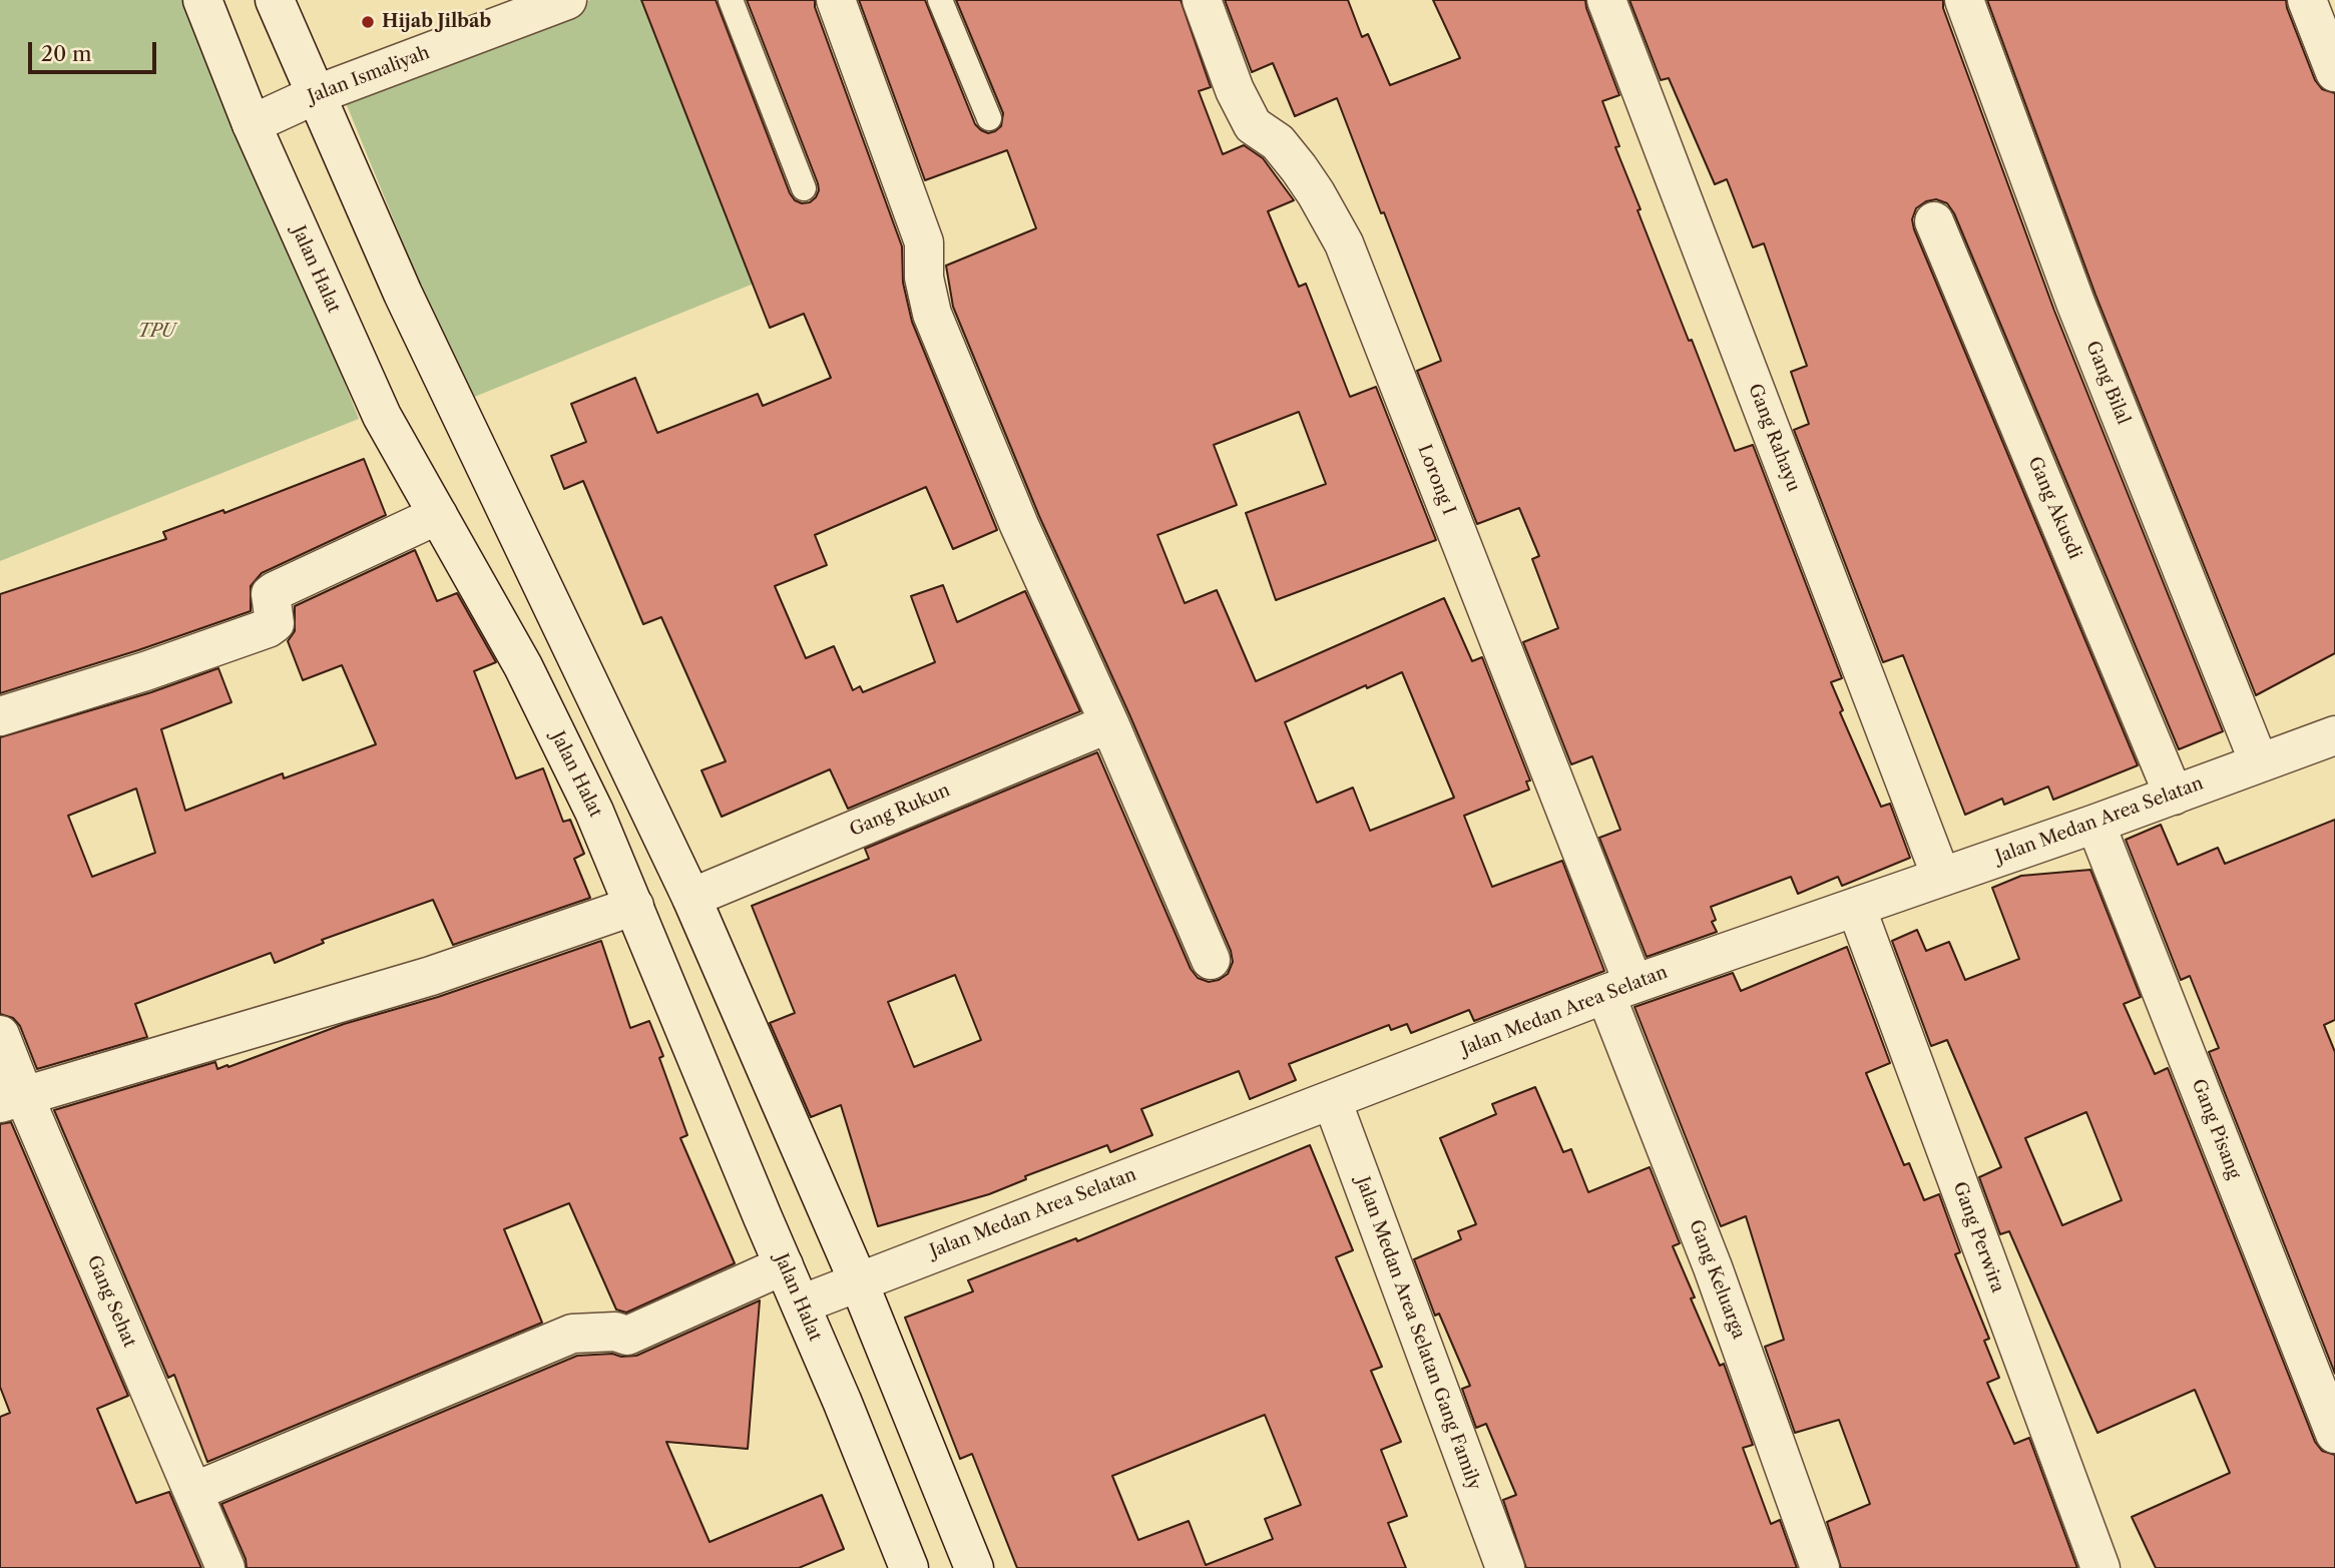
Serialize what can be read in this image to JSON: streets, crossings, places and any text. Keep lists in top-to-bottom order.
{
  "streets": {
    "street": [
      "Jalan Ismaliyah",
      "Jalan Halat",
      "Gang Bilal",
      "Gang Rahayu",
      "Lorong I",
      "Gang Akusdi",
      "Gang Rukun",
      "Jalan Medan Area Selatan",
      "Gang Pisang",
      "Gang Perwira",
      "Gang Keluarga",
      "Gang Sehat",
      "Jalan Medan Area Selatan Gang Family"
    ]
  },
  "crossings": [
    ["Jalan Ismaliyah", "Jalan Halat"],
    ["Jalan Halat", "Jalan Medan Area Selatan"],
    ["Gang Bilal", "Jalan Medan Area Selatan"],
    ["Gang Rahayu", "Jalan Medan Area Selatan"],
    ["Lorong I", "Jalan Medan Area Selatan"],
    ["Lorong I", "Gang Keluarga"],
    ["Gang Akusdi", "Jalan Medan Area Selatan"],
    ["Jalan Medan Area Selatan", "Gang Pisang"],
    ["Jalan Medan Area Selatan", "Gang Perwira"],
    ["Jalan Medan Area Selatan", "Gang Keluarga"],
    ["Jalan Medan Area Selatan", "Jalan Medan Area Selatan Gang Family"]
  ],
  "parks": ["TPU"],
  "places": ["Hijab Jilbab"],
  "scale_bar": "20 m"
}
